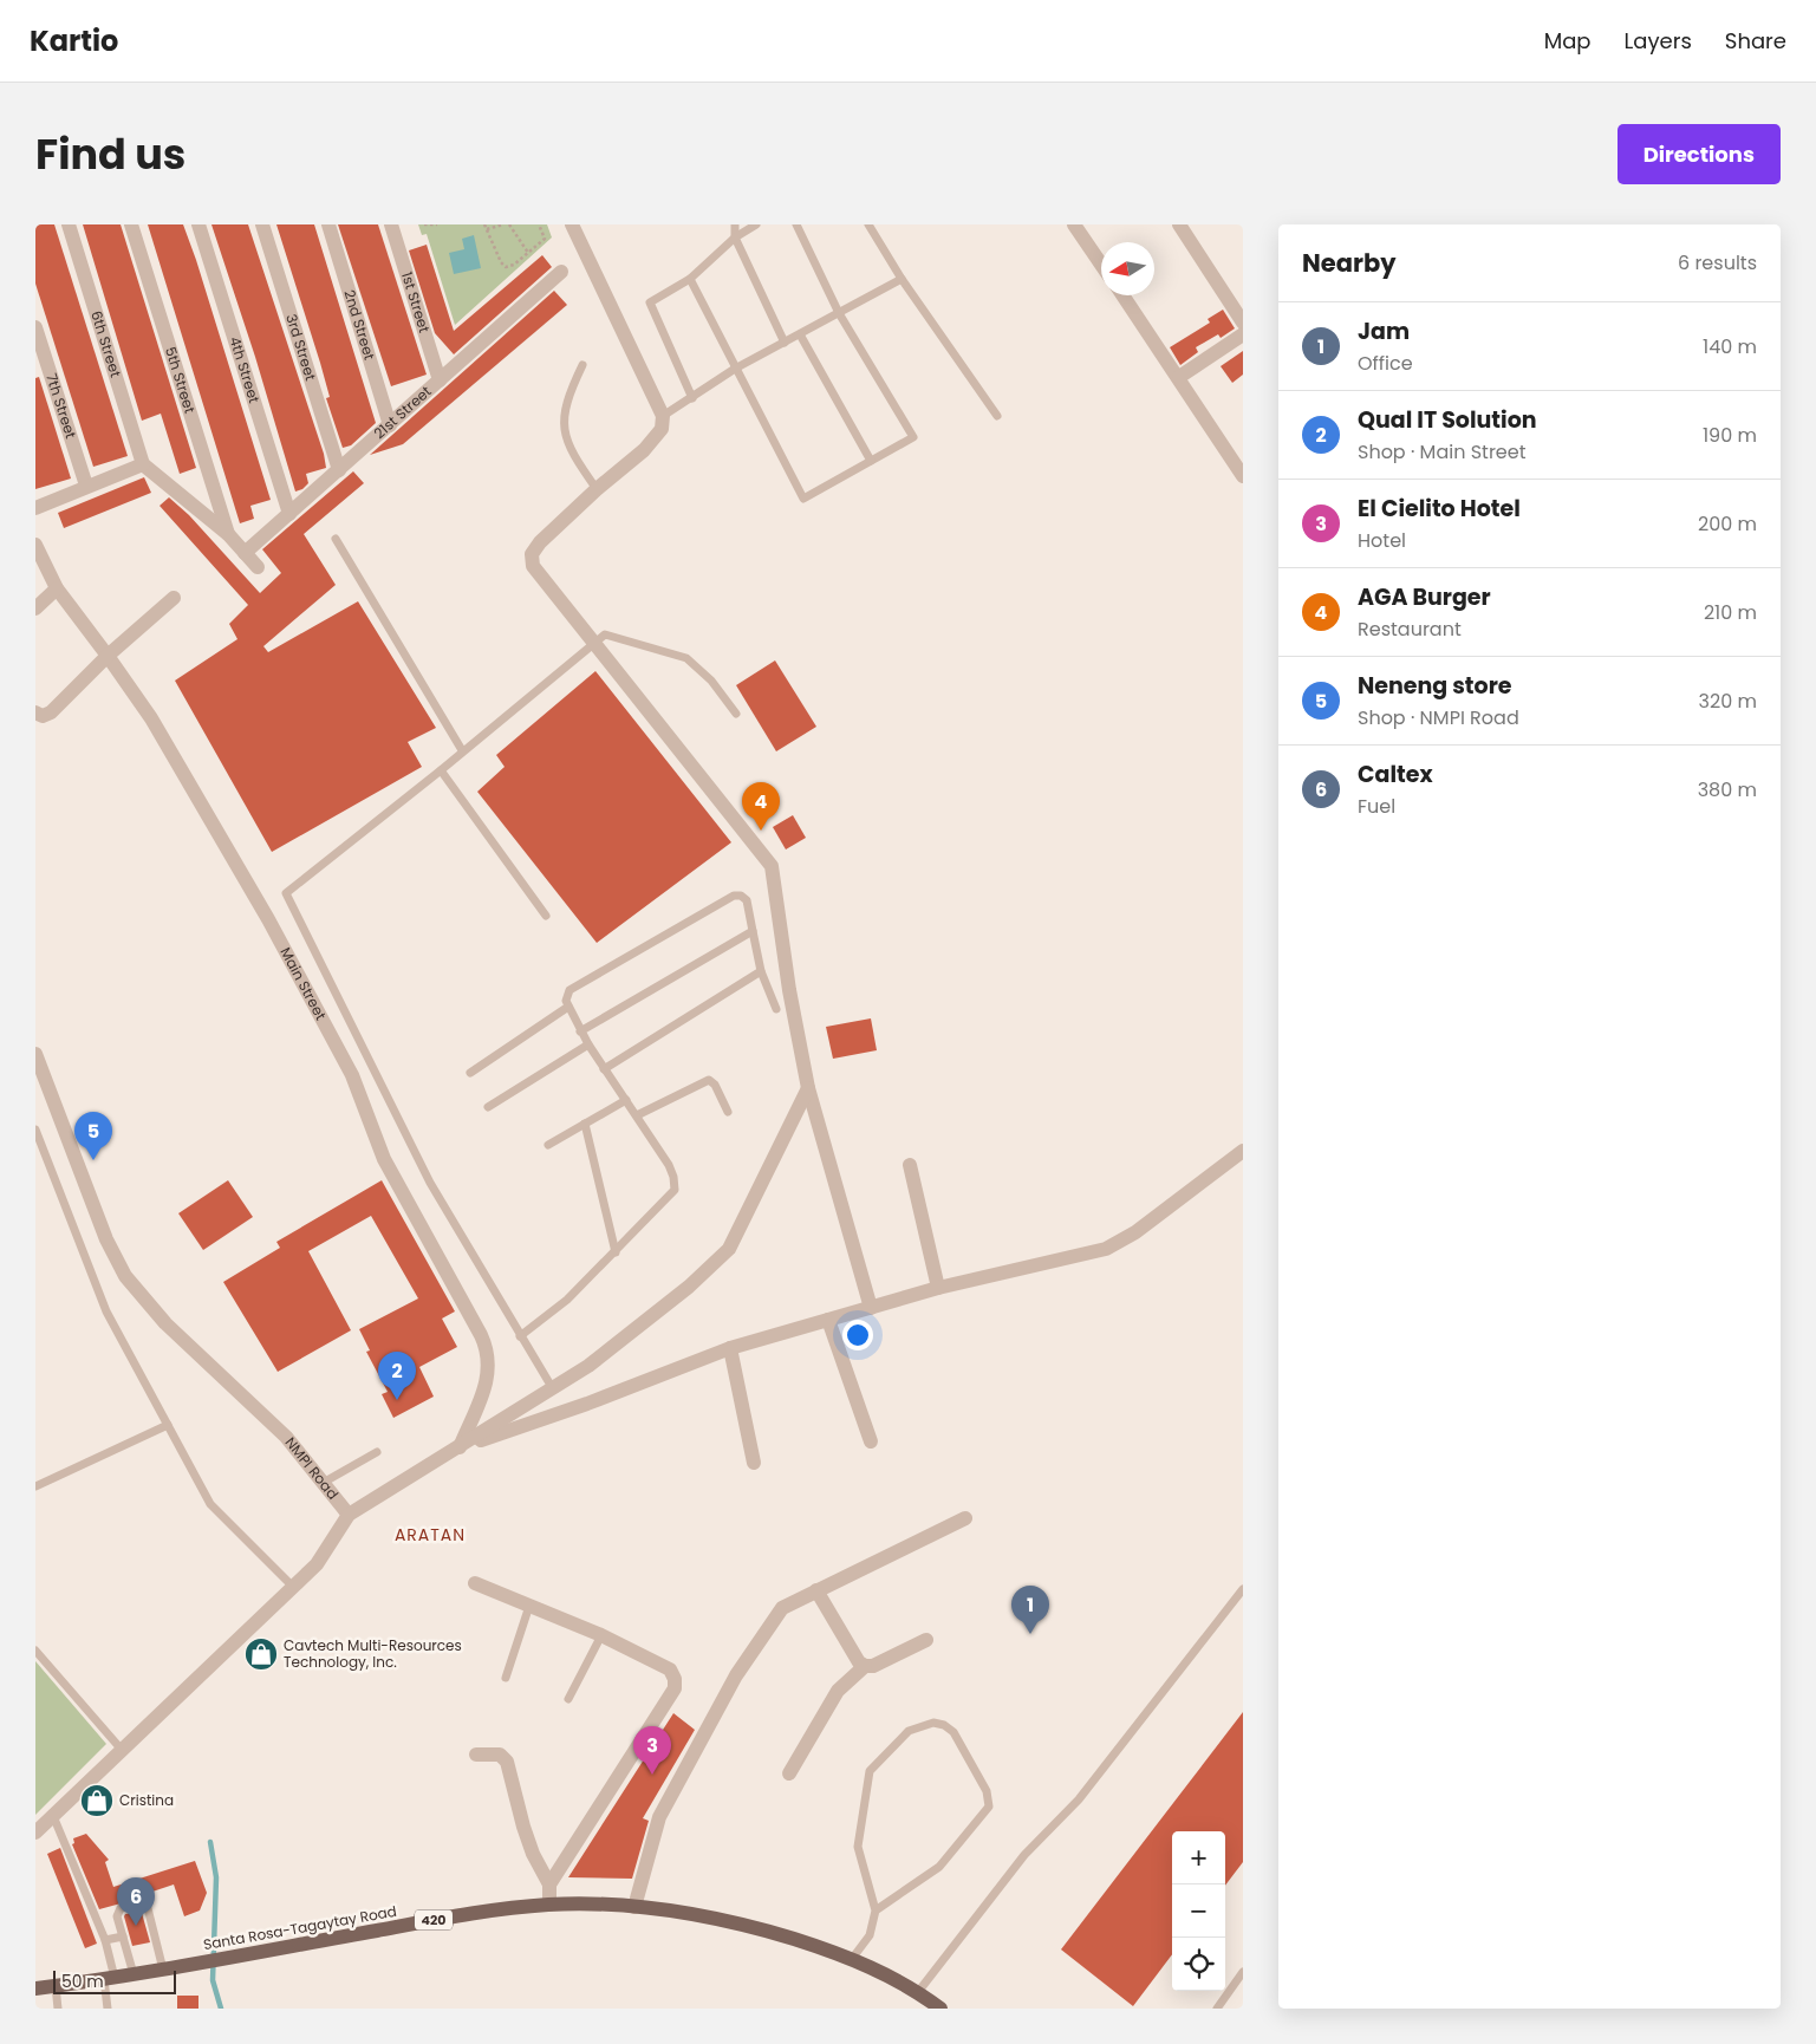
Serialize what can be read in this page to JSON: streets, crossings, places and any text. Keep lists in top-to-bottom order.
{
  "streets": {
    "main road": ["420", "Santa Rosa-Tagaytay Road"],
    "street": [
      "1st Street",
      "2nd Street",
      "6th Street",
      "3rd Street",
      "4th Street",
      "5th Street",
      "7th Street",
      "21st Street",
      "Main Street",
      "NMPI Road"
    ]
  },
  "crossings": [
    ["1st Street", "21st Street"],
    ["2nd Street", "21st Street"],
    ["3rd Street", "21st Street"],
    ["4th Street", "21st Street"]
  ],
  "districts": ["ARATAN"],
  "places": {
    "shop": ["Cavtech Multi-Resources Technology, Inc.", "Cristina"]
  },
  "scale_bar": "50 m",
  "north": "left",
  "page": {
    "header": "Kartio",
    "nav": ["Map", "Layers", "Share"],
    "title": "Find us",
    "buttons": "Directions",
    "heading": ["Nearby", "6 results"],
    "list": [
      {
        "mark": "1",
        "name": "Jam",
        "note": "Office",
        "value": "140 m"
      },
      {
        "mark": "2",
        "name": "Qual IT Solution",
        "note": "Shop · Main Street",
        "value": "190 m"
      },
      {
        "mark": "3",
        "name": "El Cielito Hotel",
        "note": "Hotel",
        "value": "200 m"
      },
      {
        "mark": "4",
        "name": "AGA Burger",
        "note": "Restaurant",
        "value": "210 m"
      },
      {
        "mark": "5",
        "name": "Neneng store",
        "note": "Shop · NMPI Road",
        "value": "320 m"
      },
      {
        "mark": "6",
        "name": "Caltex",
        "note": "Fuel",
        "value": "380 m"
      }
    ],
    "pins": [
      "4",
      "5",
      "2",
      "1",
      "3",
      "6"
    ],
    "map_buttons": ["+", "−"],
    "scale": "50 m"
  }
}
